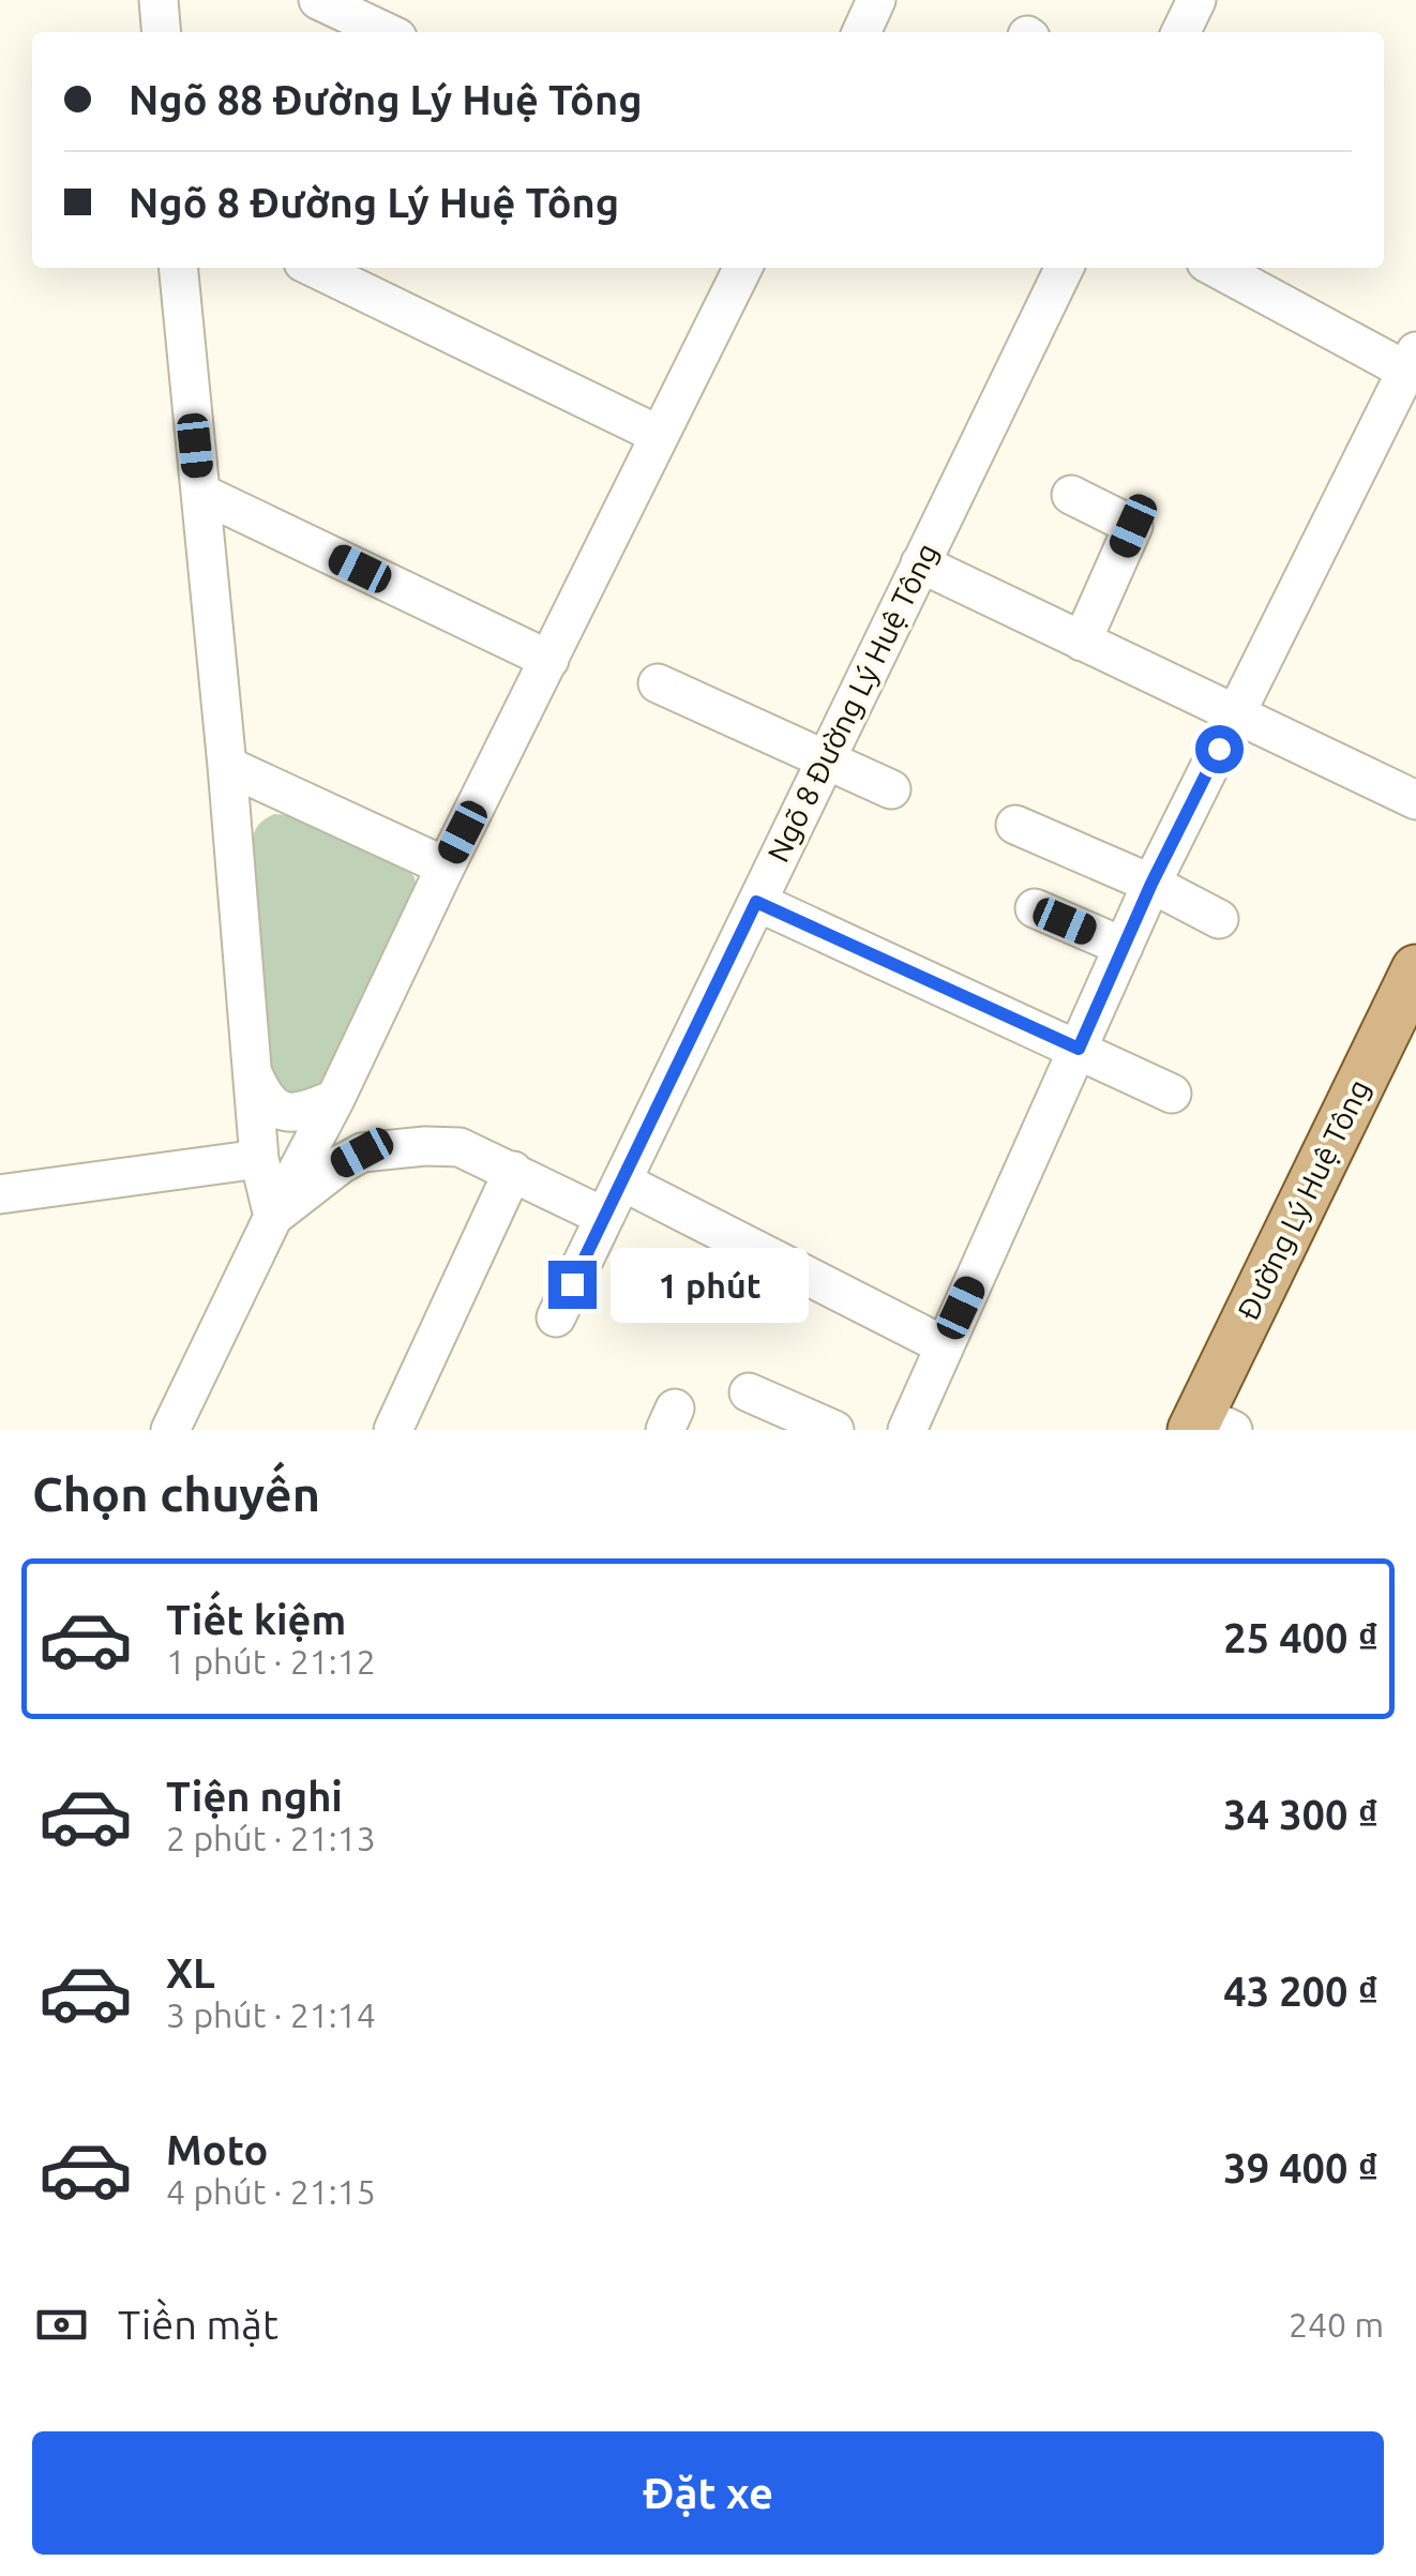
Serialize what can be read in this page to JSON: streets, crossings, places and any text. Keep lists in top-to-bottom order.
{
  "streets": {
    "main road": ["Đường Lý Huệ Tông"],
    "street": ["Ngõ 8 Đường Lý Huệ Tông"]
  },
  "page": {
    "banner": ["Ngõ 88 Đường Lý Huệ Tông", "Ngõ 8 Đường Lý Huệ Tông"],
    "bubble": "1 phút",
    "heading": "Chọn chuyến",
    "list": [
      {
        "name": "Tiết kiệm",
        "note": "1 phút · 21:12",
        "value": "25 400 ₫"
      },
      {
        "name": "Tiện nghi",
        "note": "2 phút · 21:13",
        "value": "34 300 ₫"
      },
      {
        "name": "XL",
        "note": "3 phút · 21:14",
        "value": "43 200 ₫"
      },
      {
        "name": "Moto",
        "note": "4 phút · 21:15",
        "value": "39 400 ₫"
      }
    ],
    "pay": ["Tiền mặt", "240 m"],
    "buttons": "Đặt xe"
  }
}
